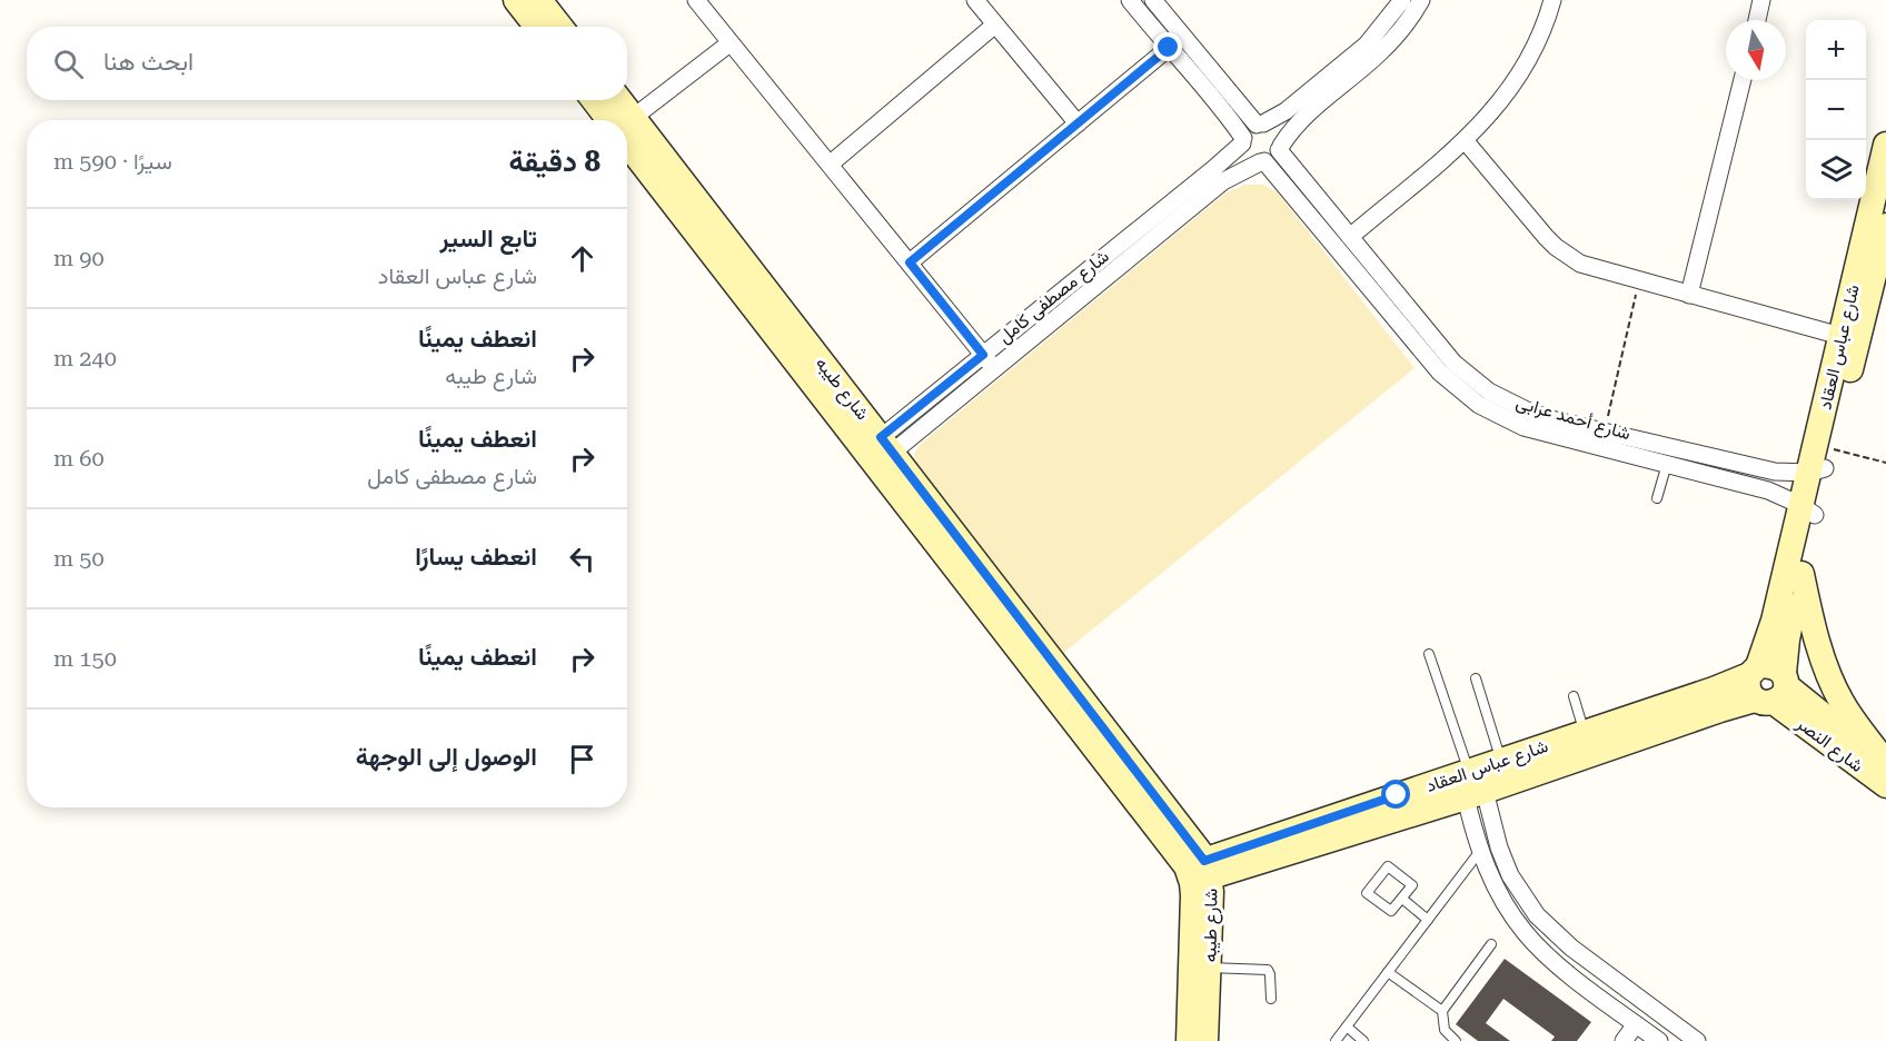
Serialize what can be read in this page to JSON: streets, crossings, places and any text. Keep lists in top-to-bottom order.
{
  "streets": {
    "street": [
      "شارع مصطفى كامل",
      "شارع عباس العقاد",
      "شارع طيبه",
      "شارع أحمد عرابى",
      "شارع النصر"
    ]
  },
  "crossings": [
    ["شارع مصطفى كامل", "شارع طيبه"],
    ["شارع مصطفى كامل", "شارع أحمد عرابى"],
    ["شارع عباس العقاد", "شارع طيبه"],
    ["شارع عباس العقاد", "شارع أحمد عرابى"],
    ["شارع عباس العقاد", "شارع النصر"]
  ],
  "north": "bottom",
  "page": {
    "map_buttons": ["+", "−"],
    "search": "ابحث هنا",
    "heading": ["8 دقيقة", "سيرًا · 590 m"],
    "list": [
      ["تابع السير", "شارع عباس العقاد", "90 m"],
      ["انعطف يمينًا", "شارع طيبه", "240 m"],
      ["انعطف يمينًا", "شارع مصطفى كامل", "60 m"],
      ["انعطف يسارًا", "50 m"],
      ["انعطف يمينًا", "150 m"],
      "الوصول إلى الوجهة"
    ]
  }
}
